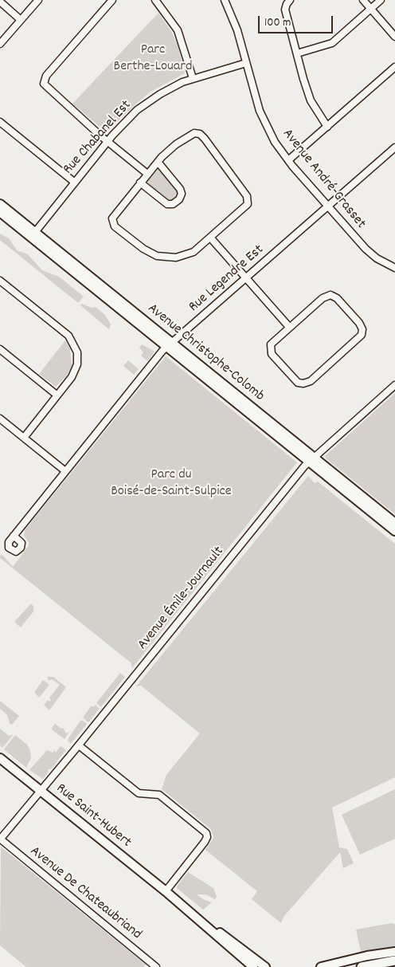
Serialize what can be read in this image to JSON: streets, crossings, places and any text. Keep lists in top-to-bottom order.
{
  "streets": {
    "main road": ["Avenue Christophe-Colomb", "Rue Saint-Hubert"],
    "street": [
      "Rue Chabanel Est",
      "Avenue André-Grasset",
      "Rue Legendre Est",
      "Avenue Émile-Journault",
      "Avenue De Chateaubriand"
    ]
  },
  "crossings": [
    ["Rue Chabanel Est", "Avenue André-Grasset"],
    ["Rue Chabanel Est", "Avenue Christophe-Colomb"],
    ["Avenue André-Grasset", "Rue Legendre Est"],
    ["Rue Legendre Est", "Avenue Christophe-Colomb"],
    ["Avenue Christophe-Colomb", "Avenue Émile-Journault"],
    ["Avenue Émile-Journault", "Rue Saint-Hubert"],
    ["Avenue Émile-Journault", "Avenue De Chateaubriand"]
  ],
  "parks": ["Parc Berthe-Louard", "Parc du Boisé-de-Saint-Sulpice"],
  "scale_bar": "100 m"
}
